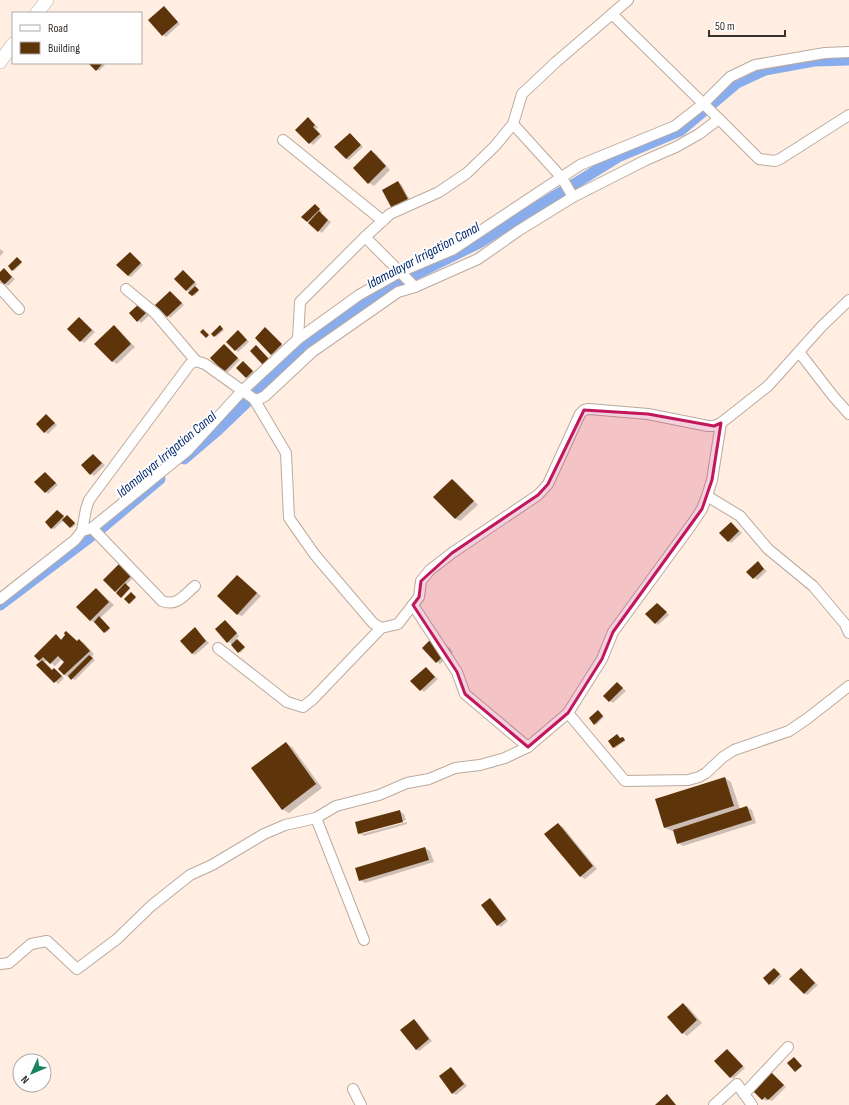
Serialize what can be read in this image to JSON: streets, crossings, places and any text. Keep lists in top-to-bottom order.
{
  "water": ["Idamalayar Irrigation Canal"],
  "legend": ["Road", "Building"],
  "scale_bar": "50 m",
  "north": "bottom left"
}
